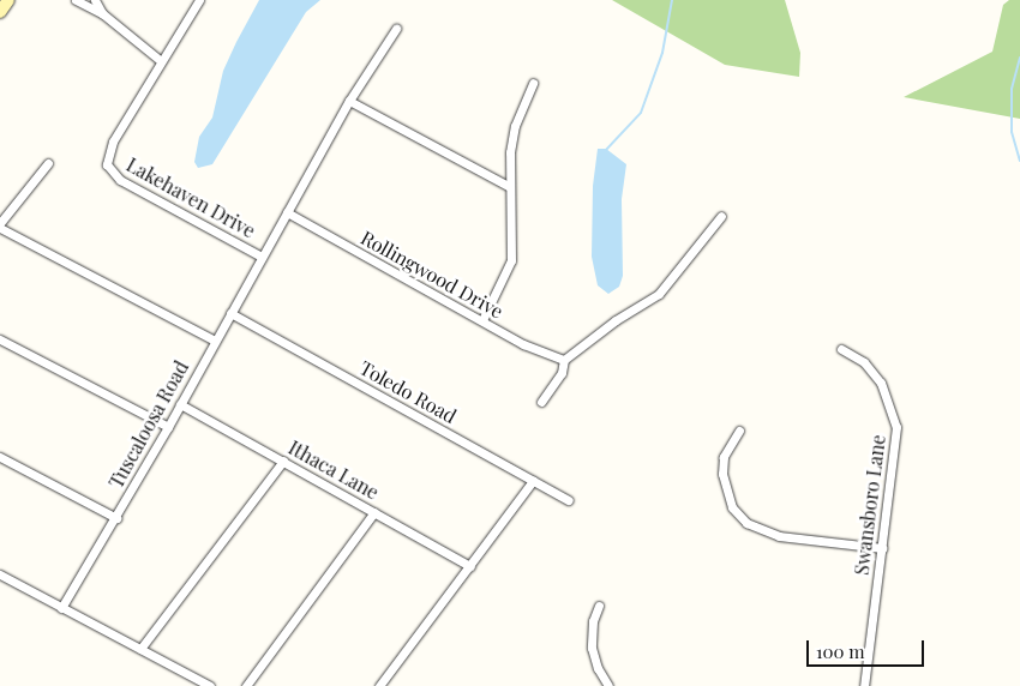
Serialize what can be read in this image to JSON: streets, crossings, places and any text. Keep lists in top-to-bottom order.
{
  "streets": {
    "street": [
      "Lakehaven Drive",
      "Rollingwood Drive",
      "Toledo Road",
      "Tuscaloosa Road",
      "Ithaca Lane",
      "Swansboro Lane"
    ]
  },
  "crossings": [
    ["Lakehaven Drive", "Rollingwood Drive"],
    ["Lakehaven Drive", "Tuscaloosa Road"],
    ["Toledo Road", "Tuscaloosa Road"],
    ["Tuscaloosa Road", "Ithaca Lane"]
  ],
  "scale_bar": "100 m"
}
